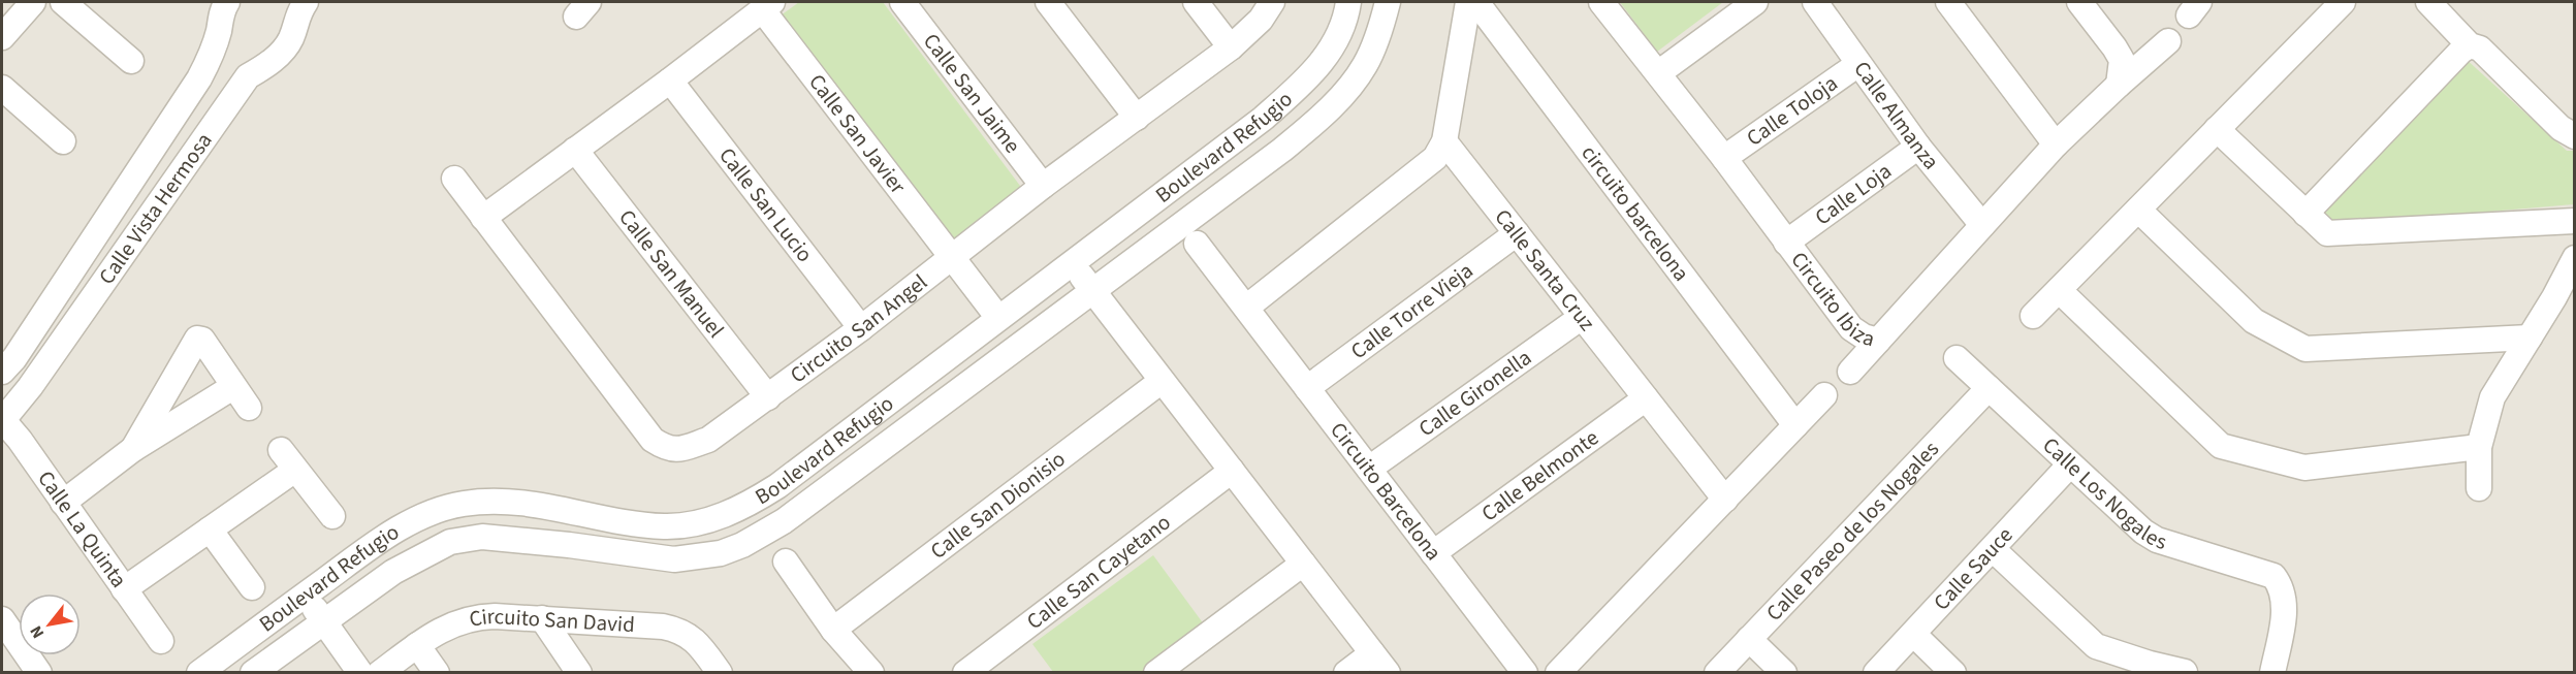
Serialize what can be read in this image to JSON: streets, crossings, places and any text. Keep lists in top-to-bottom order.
{
  "streets": {
    "street": [
      "Calle San Jaime",
      "Calle Toloja",
      "Calle Almanza",
      "Calle San Javier",
      "Boulevard Refugio",
      "Calle Loja",
      "Calle San Lucio",
      "Calle Vista Hermosa",
      "circuito barcelona",
      "Calle Santa Cruz",
      "Calle San Manuel",
      "Circuito Ibiza",
      "Calle Torre Vieja",
      "Circuito San Angel",
      "Calle Gironella",
      "Calle Belmonte",
      "Circuito Barcelona",
      "Calle Los Nogales",
      "Calle San Dionisio",
      "Calle La Quinta",
      "Calle Paseo de los Nogales",
      "Calle Sauce",
      "Calle San Cayetano",
      "Circuito San David"
    ]
  },
  "crossings": [
    ["Calle San Jaime", "Circuito San Angel"],
    ["Calle Toloja", "Calle Almanza"],
    ["Calle Toloja", "Circuito Ibiza"],
    ["Calle Almanza", "Calle Loja"],
    ["Calle Almanza", "Circuito Ibiza"],
    ["Calle San Javier", "Boulevard Refugio"],
    ["Calle San Javier", "Circuito San Angel"],
    ["Calle Loja", "Circuito Ibiza"],
    ["Calle San Lucio", "Circuito San Angel"],
    ["Calle Vista Hermosa", "Calle La Quinta"],
    ["Calle Santa Cruz", "Calle Torre Vieja"],
    ["Calle Santa Cruz", "Calle Gironella"],
    ["Calle Santa Cruz", "Calle Belmonte"],
    ["Calle San Manuel", "Circuito San Angel"],
    ["Calle Torre Vieja", "Circuito Barcelona"],
    ["Calle Gironella", "Circuito Barcelona"],
    ["Calle Belmonte", "Circuito Barcelona"],
    ["Calle Los Nogales", "Calle Paseo de los Nogales"],
    ["Calle Los Nogales", "Calle Sauce"]
  ],
  "north": "bottom left"
}
